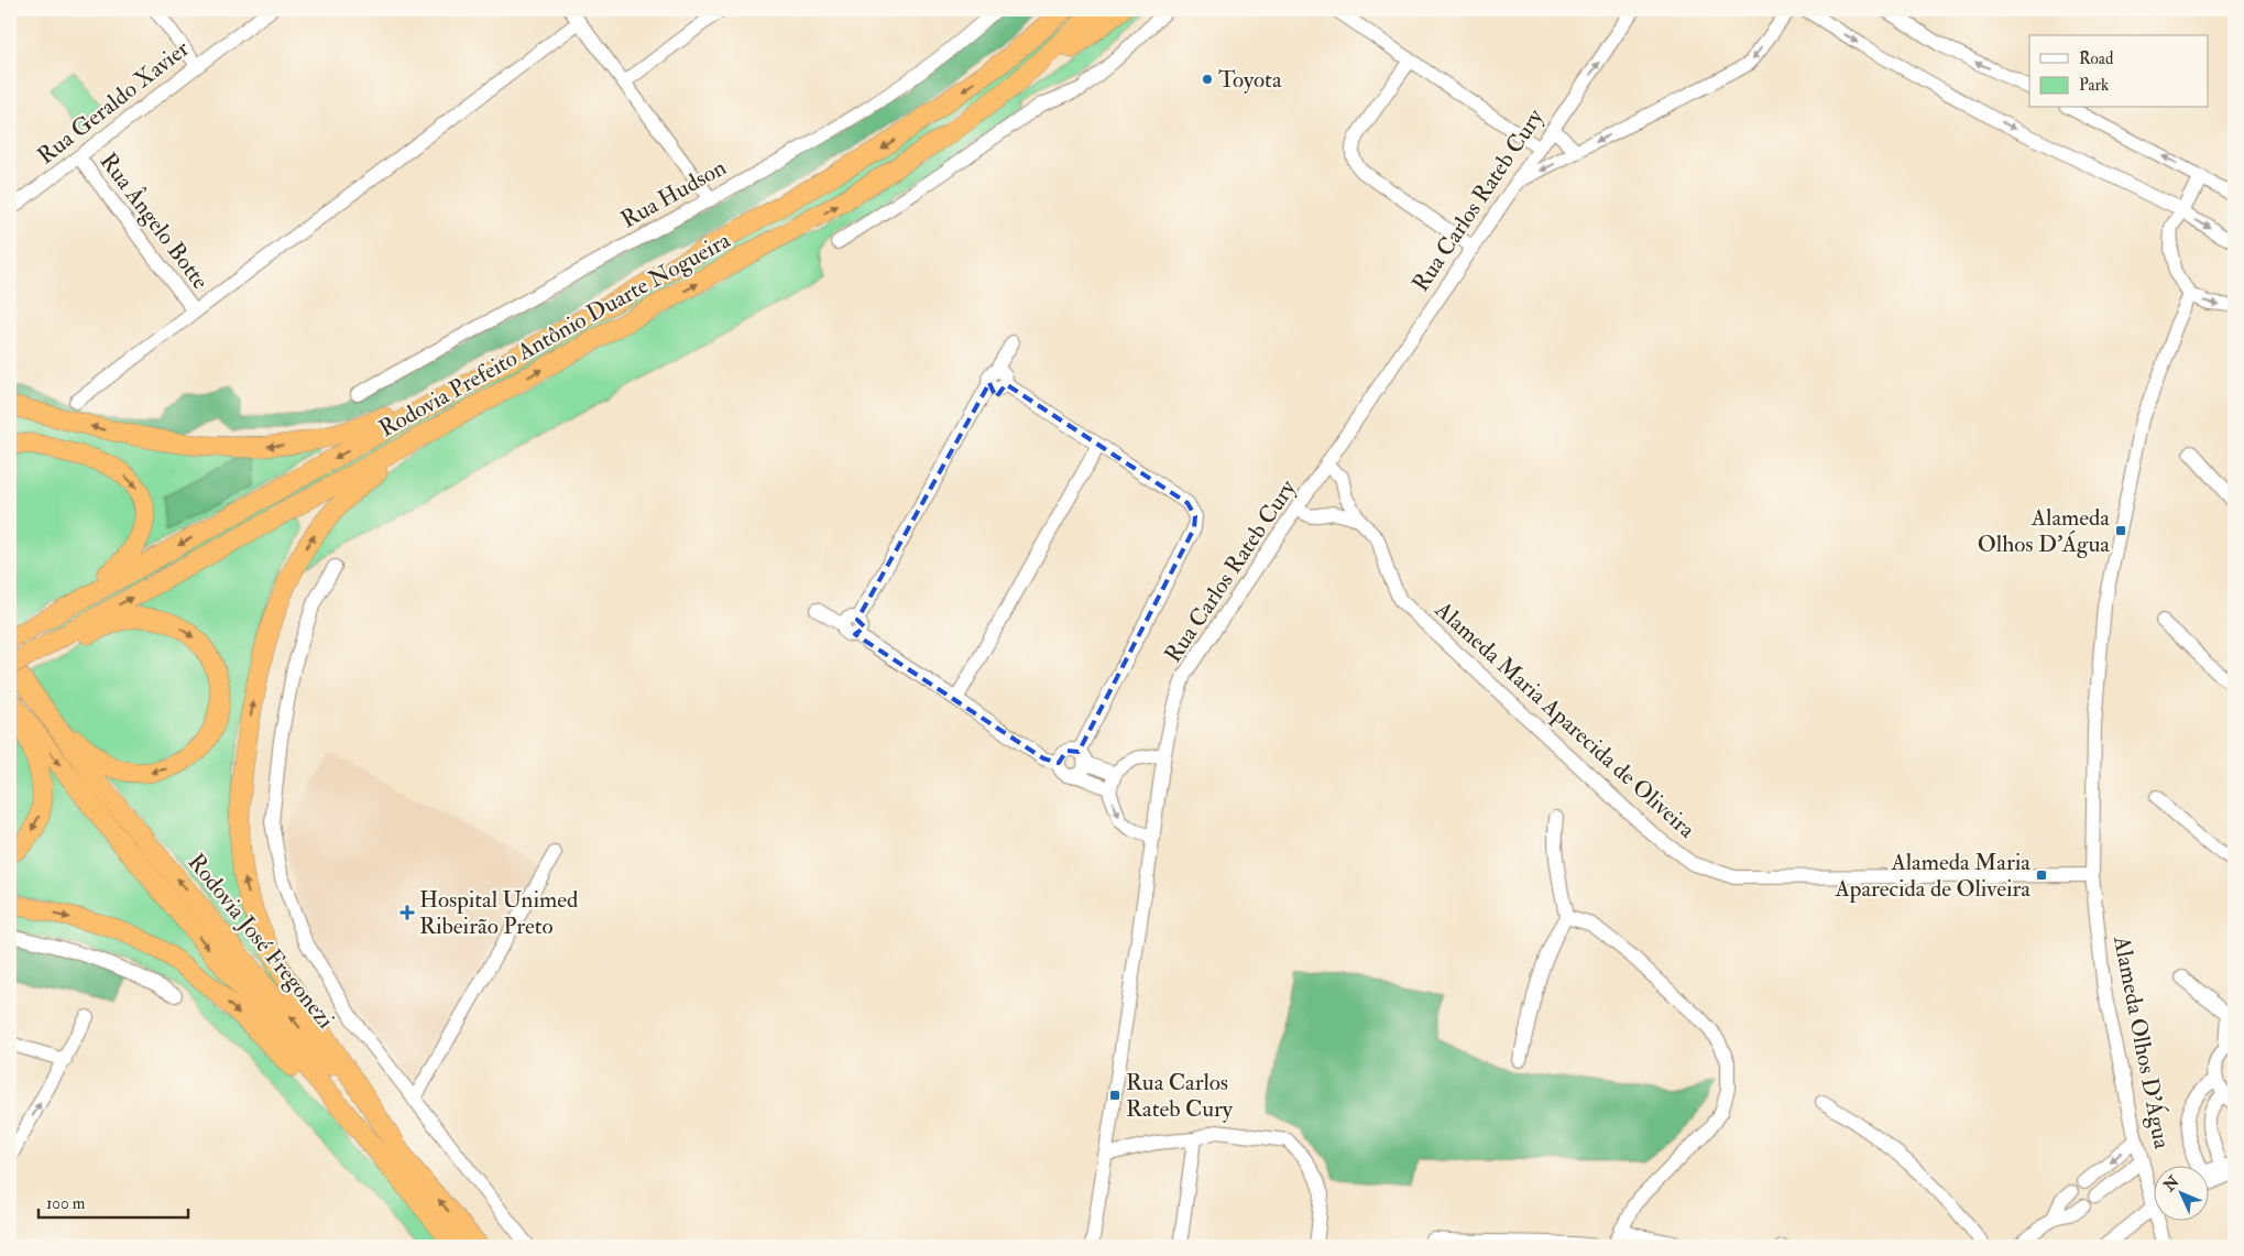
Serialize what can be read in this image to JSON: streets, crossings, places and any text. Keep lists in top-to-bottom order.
{
  "streets": {
    "highway": ["Rodovia Prefeito Antônio Duarte Nogueira", "Rodovia José Fregonezi"],
    "street": [
      "Rua Geraldo Xavier",
      "Rua Hudson",
      "Rua Carlos Rateb Cury",
      "Rua Ângelo Botte",
      "Alameda Maria Aparecida de Oliveira",
      "Alameda Olhos D'Água"
    ]
  },
  "crossings": [
    ["Rua Geraldo Xavier", "Rua Ângelo Botte"],
    ["Rua Carlos Rateb Cury", "Alameda Maria Aparecida de Oliveira"],
    ["Rodovia Prefeito Antônio Duarte Nogueira", "Rodovia José Fregonezi"],
    ["Alameda Maria Aparecida de Oliveira", "Alameda Olhos D'Água"]
  ],
  "places": {
    "other": ["Toyota"],
    "transit": ["Alameda Olhos D'Água", "Alameda Maria Aparecida de Oliveira", "Rua Carlos Rateb Cury"],
    "health": ["Hospital Unimed Ribeirão Preto"]
  },
  "legend": ["Road", "Park"],
  "scale_bar": "100 m",
  "north": "top left"
}
